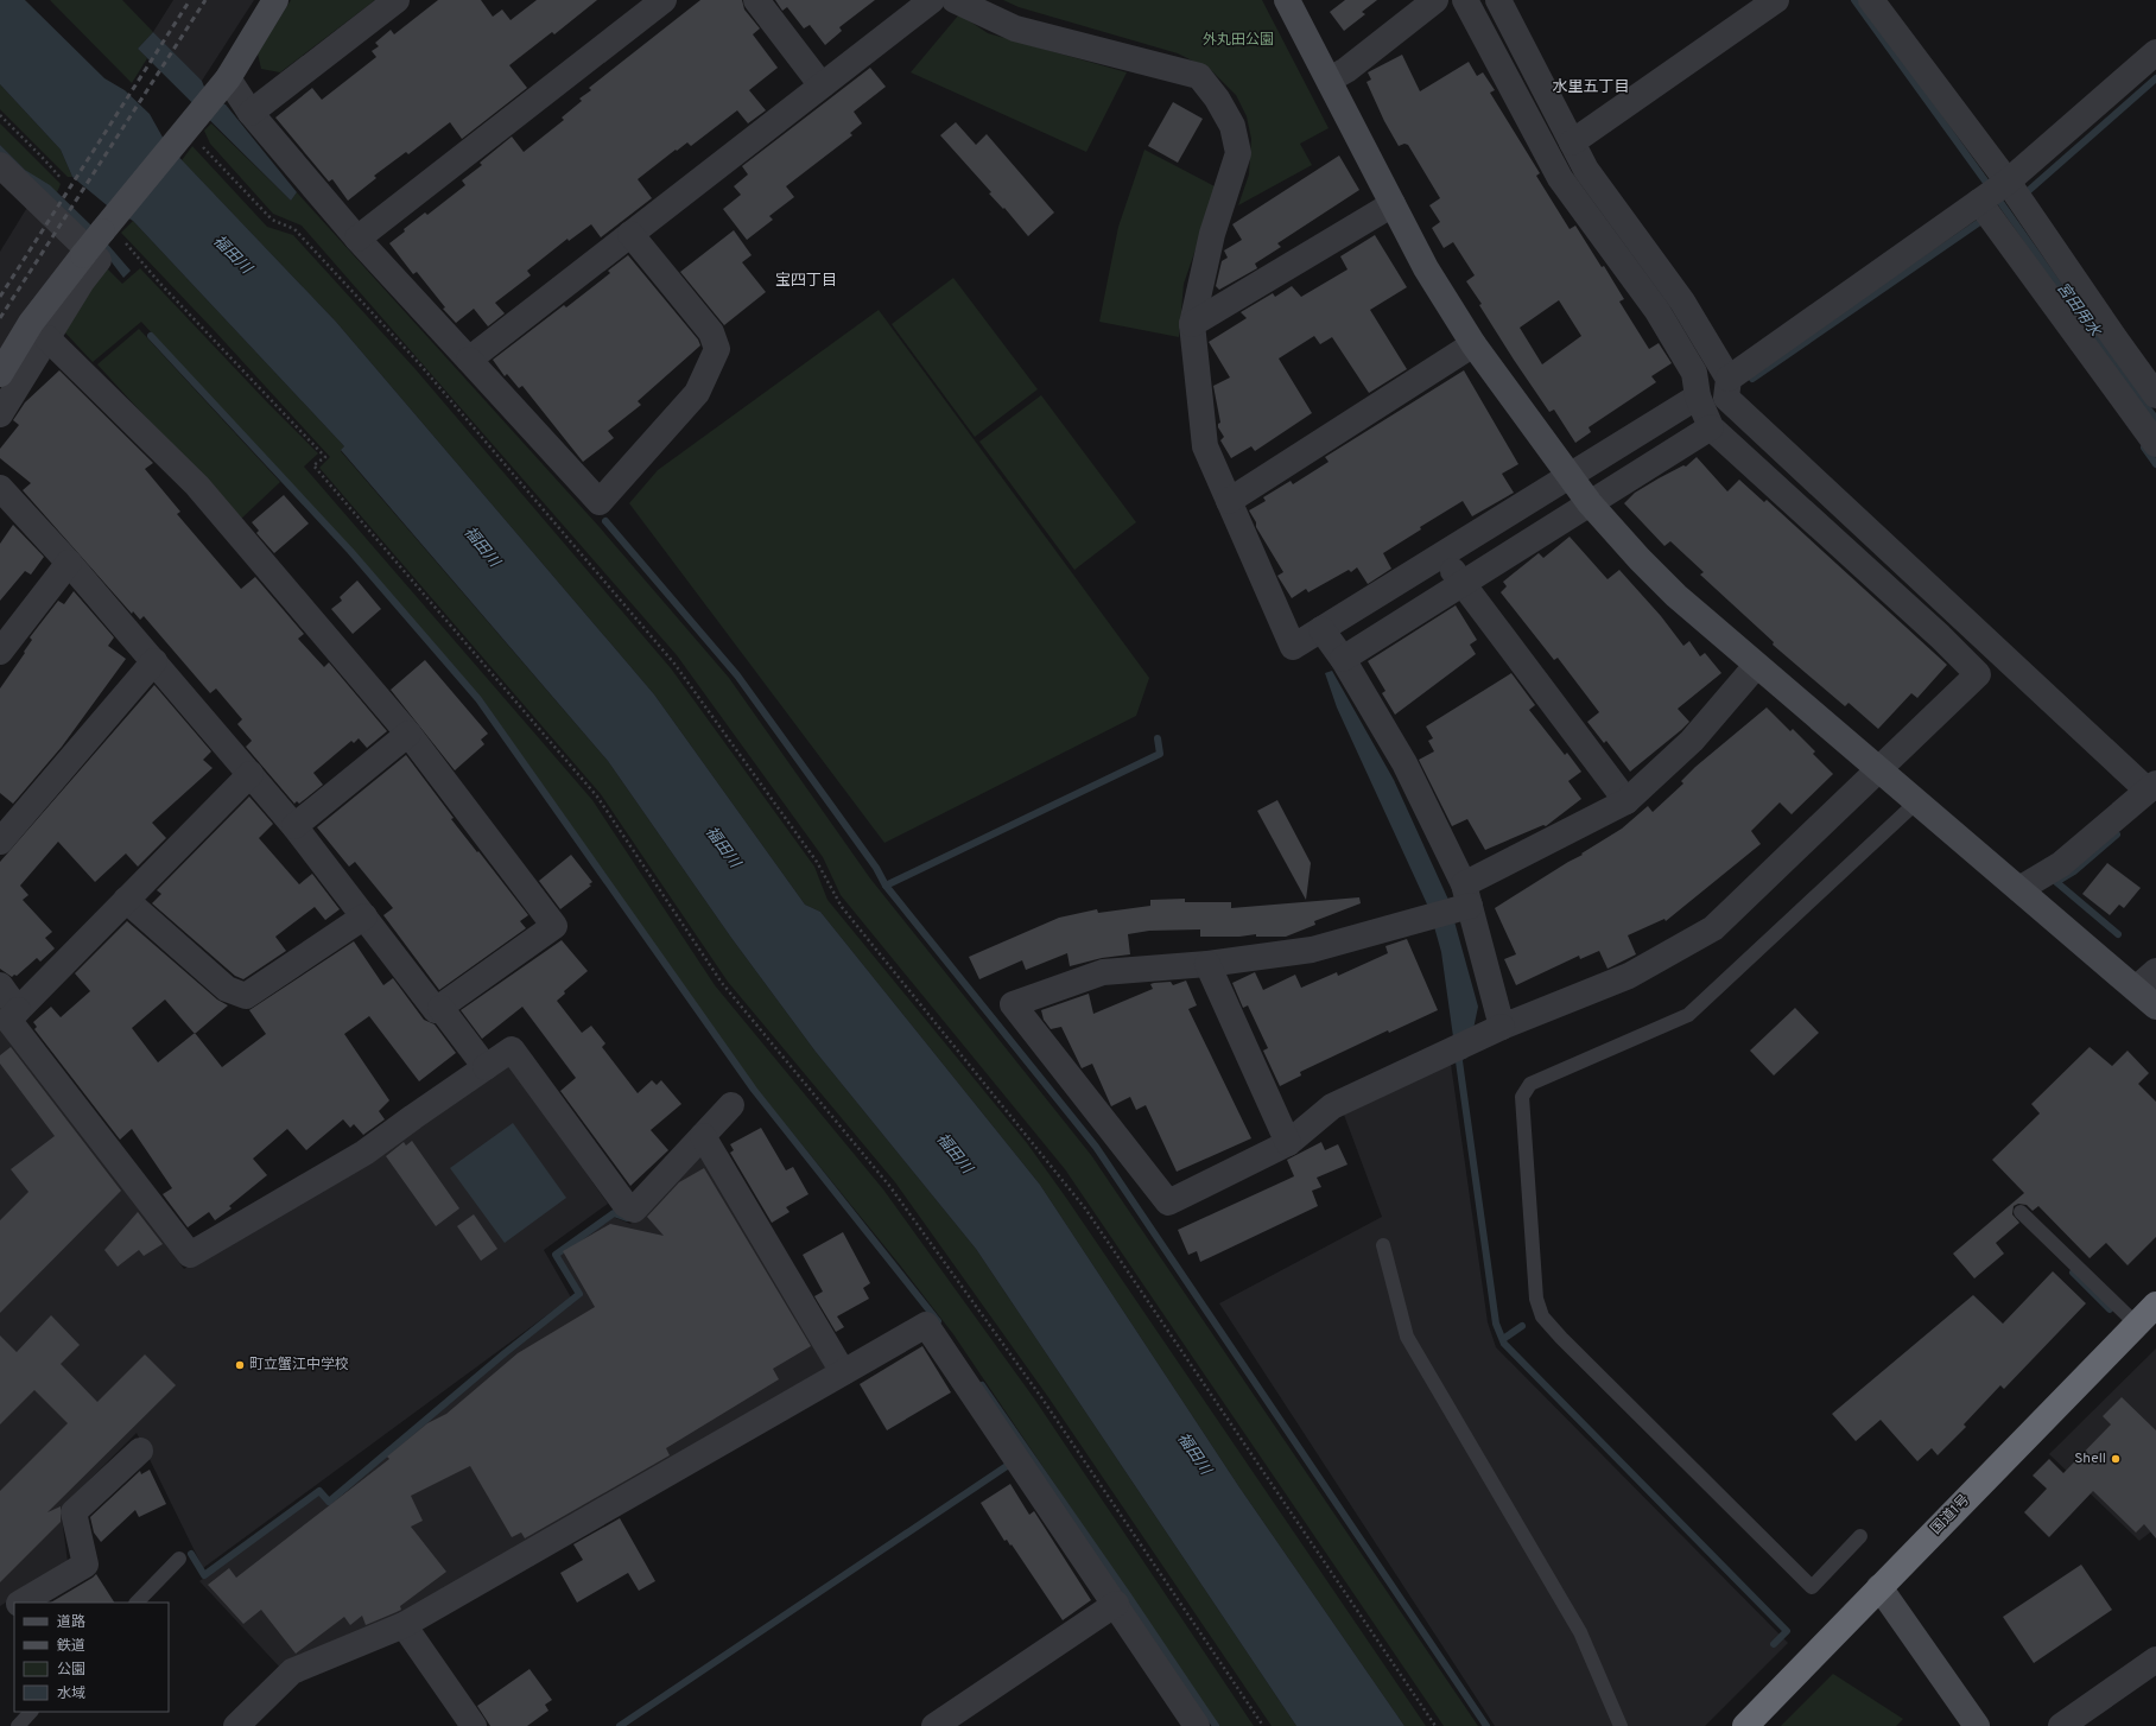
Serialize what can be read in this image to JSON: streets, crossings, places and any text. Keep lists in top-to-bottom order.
{
  "streets": {
    "highway": ["国道1号"]
  },
  "districts": ["水里五丁目", "宝四丁目"],
  "water": ["福田川", "宮田用水"],
  "parks": ["外丸田公園"],
  "places": ["町立蟹江中学校", "Shell"],
  "legend": [
    "道路",
    "鉄道",
    "公園",
    "水域"
  ]
}
